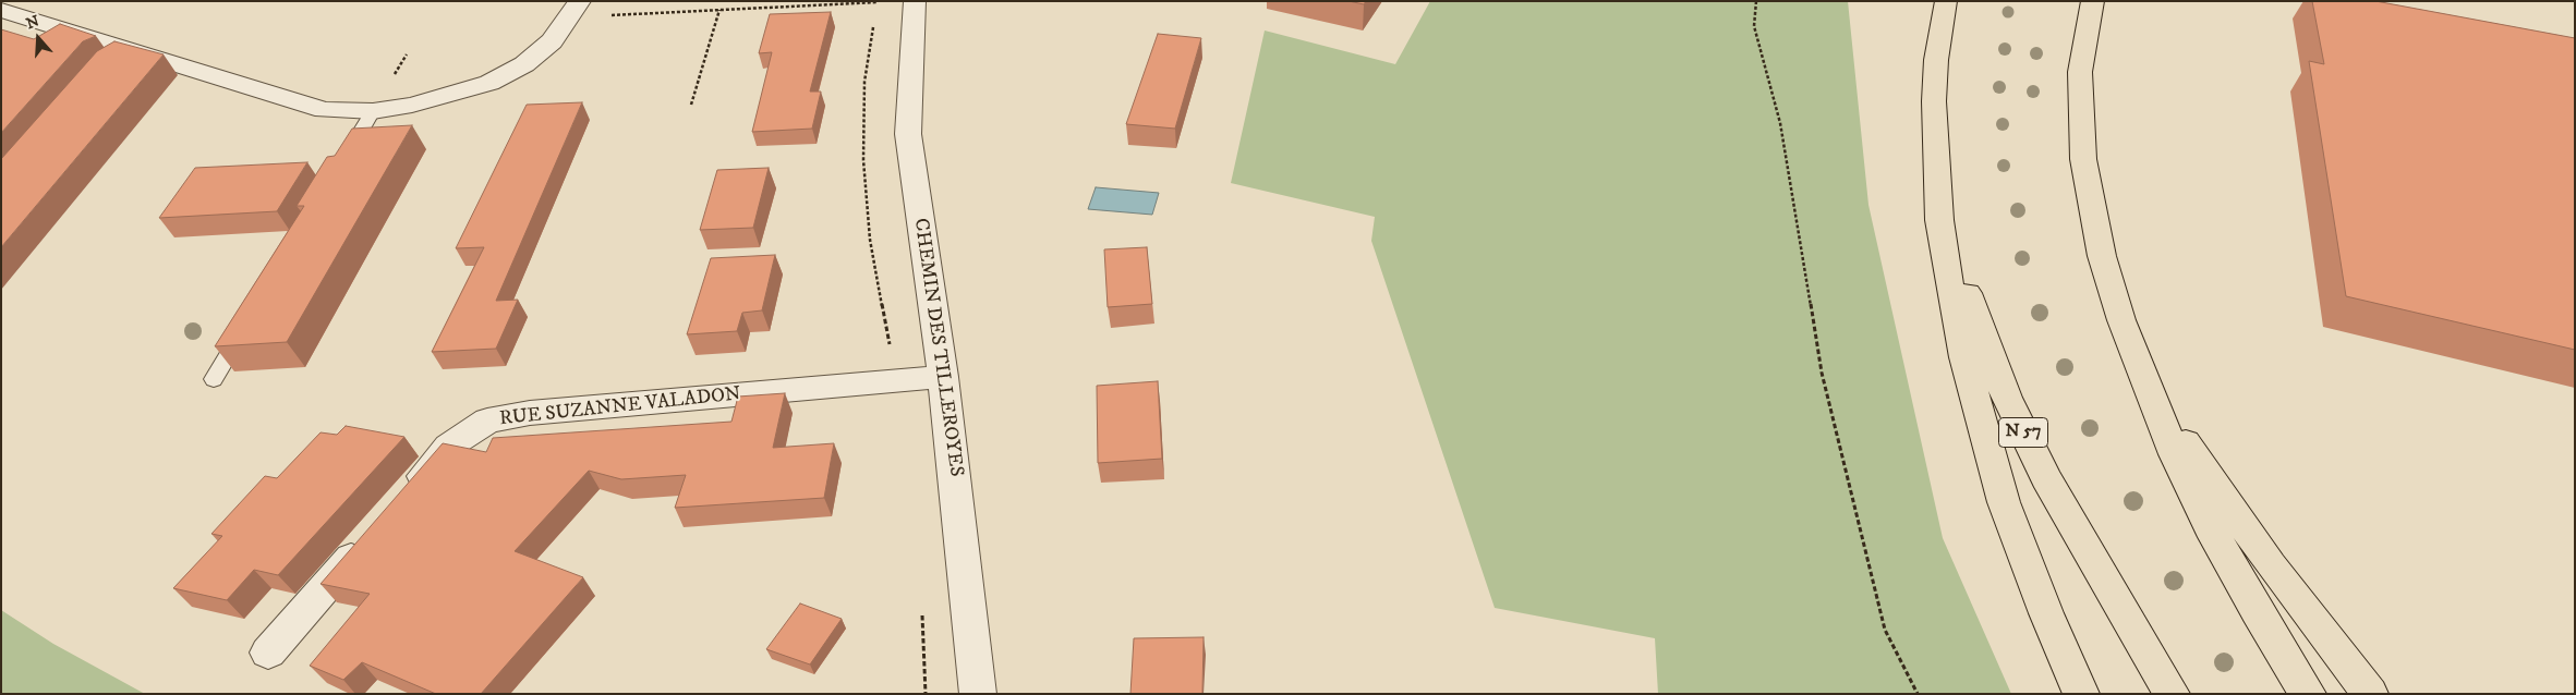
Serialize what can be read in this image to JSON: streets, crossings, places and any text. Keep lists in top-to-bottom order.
{
  "streets": {
    "highway": ["N 57"],
    "street": ["CHEMIN DES TILLEROYES", "RUE SUZANNE VALADON"]
  },
  "crossings": [
    ["CHEMIN DES TILLEROYES", "RUE SUZANNE VALADON"]
  ],
  "north": "top"
}
